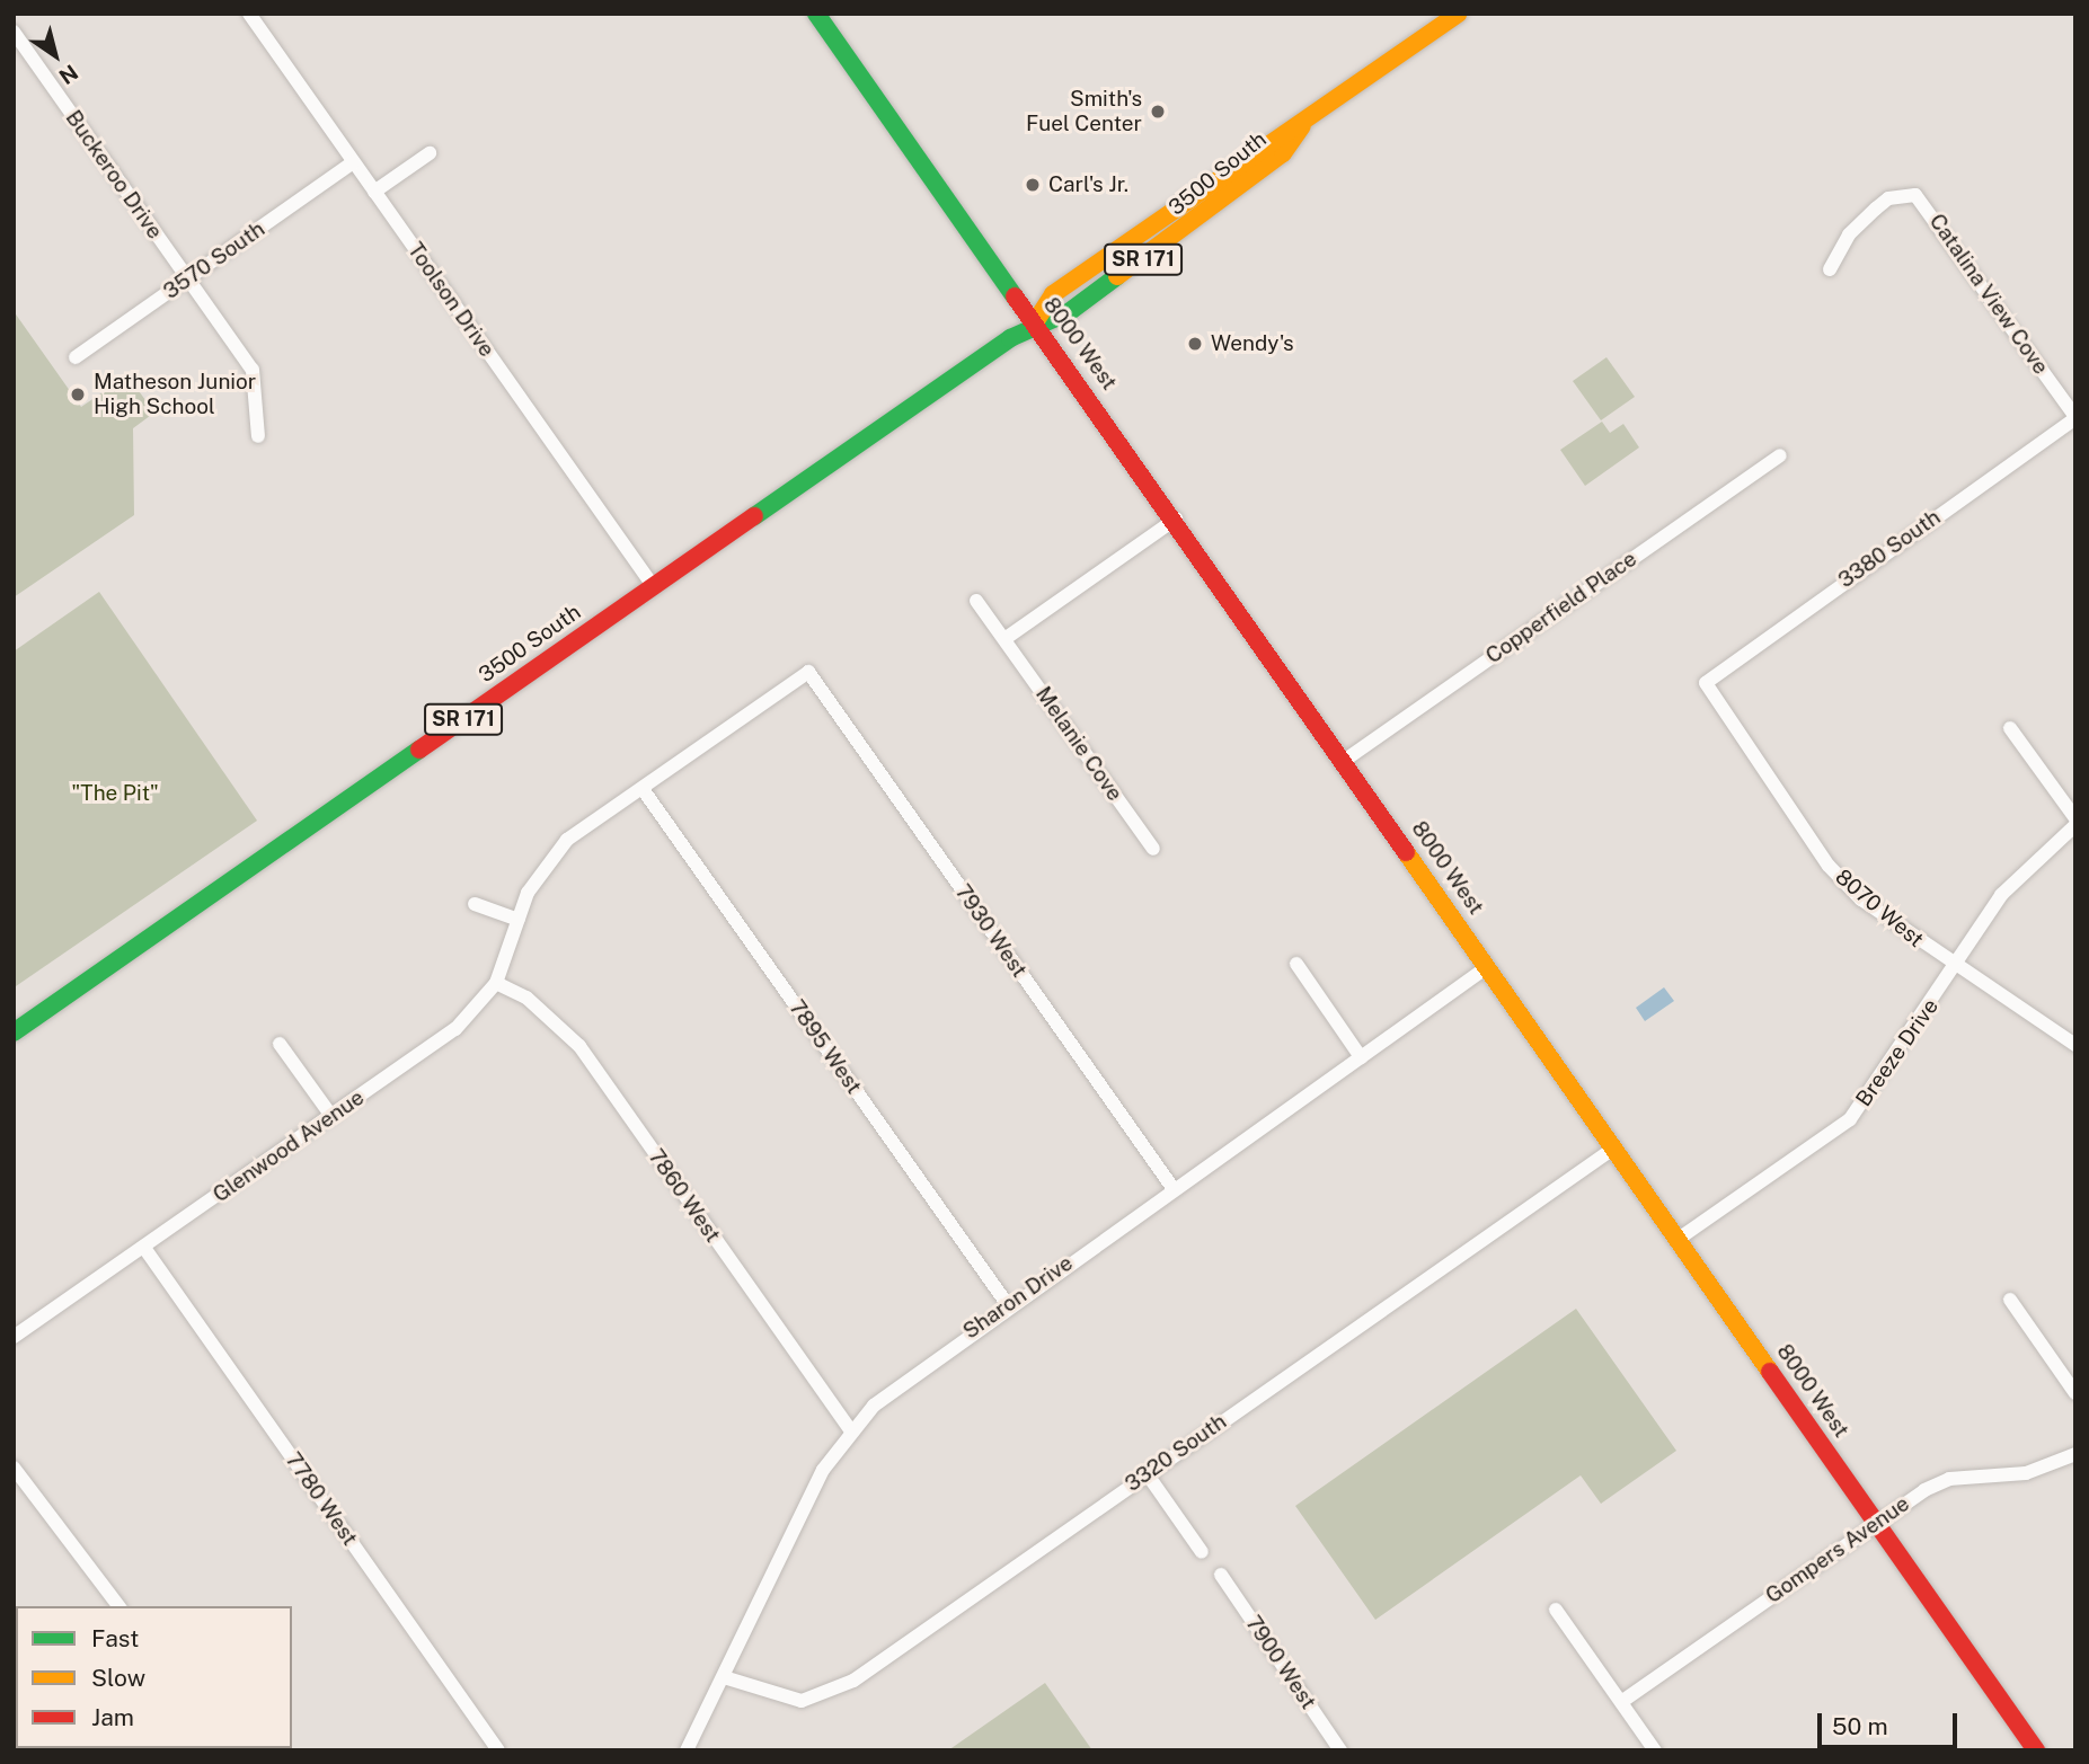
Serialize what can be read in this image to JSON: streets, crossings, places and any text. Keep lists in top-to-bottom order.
{
  "streets": {
    "street": [
      "3500 South",
      "Buckeroo Drive",
      "SR 171",
      "3570 South",
      "Catalina View Cove",
      "Toolson Drive",
      "8000 West",
      "3380 South",
      "Copperfield Place",
      "Melanie Cove",
      "8070 West",
      "7930 West",
      "7895 West",
      "Breeze Drive",
      "Glenwood Avenue",
      "7860 West",
      "Sharon Drive",
      "3320 South",
      "7780 West",
      "Gompers Avenue",
      "7900 West"
    ]
  },
  "crossings": [
    ["3500 South", "Toolson Drive"],
    ["3500 South", "8000 West"],
    ["Buckeroo Drive", "3570 South"],
    ["3570 South", "Toolson Drive"],
    ["Catalina View Cove", "3380 South"],
    ["8000 West", "Copperfield Place"],
    ["8000 West", "Breeze Drive"],
    ["8000 West", "Sharon Drive"],
    ["8000 West", "3320 South"],
    ["8000 West", "Gompers Avenue"],
    ["3380 South", "8070 West"],
    ["8070 West", "Breeze Drive"],
    ["7930 West", "Glenwood Avenue"],
    ["7930 West", "Sharon Drive"],
    ["7895 West", "Glenwood Avenue"],
    ["7895 West", "Sharon Drive"],
    ["Glenwood Avenue", "7860 West"],
    ["Glenwood Avenue", "7780 West"],
    ["7860 West", "Sharon Drive"],
    ["Sharon Drive", "3320 South"]
  ],
  "parks": ["\"The Pit\""],
  "places": [
    "Smith's Fuel Center",
    "Carl's Jr.",
    "Wendy's",
    "Matheson Junior High School"
  ],
  "legend": ["Fast", "Slow", "Jam"],
  "scale_bar": "50 m",
  "north": "bottom right"
}
